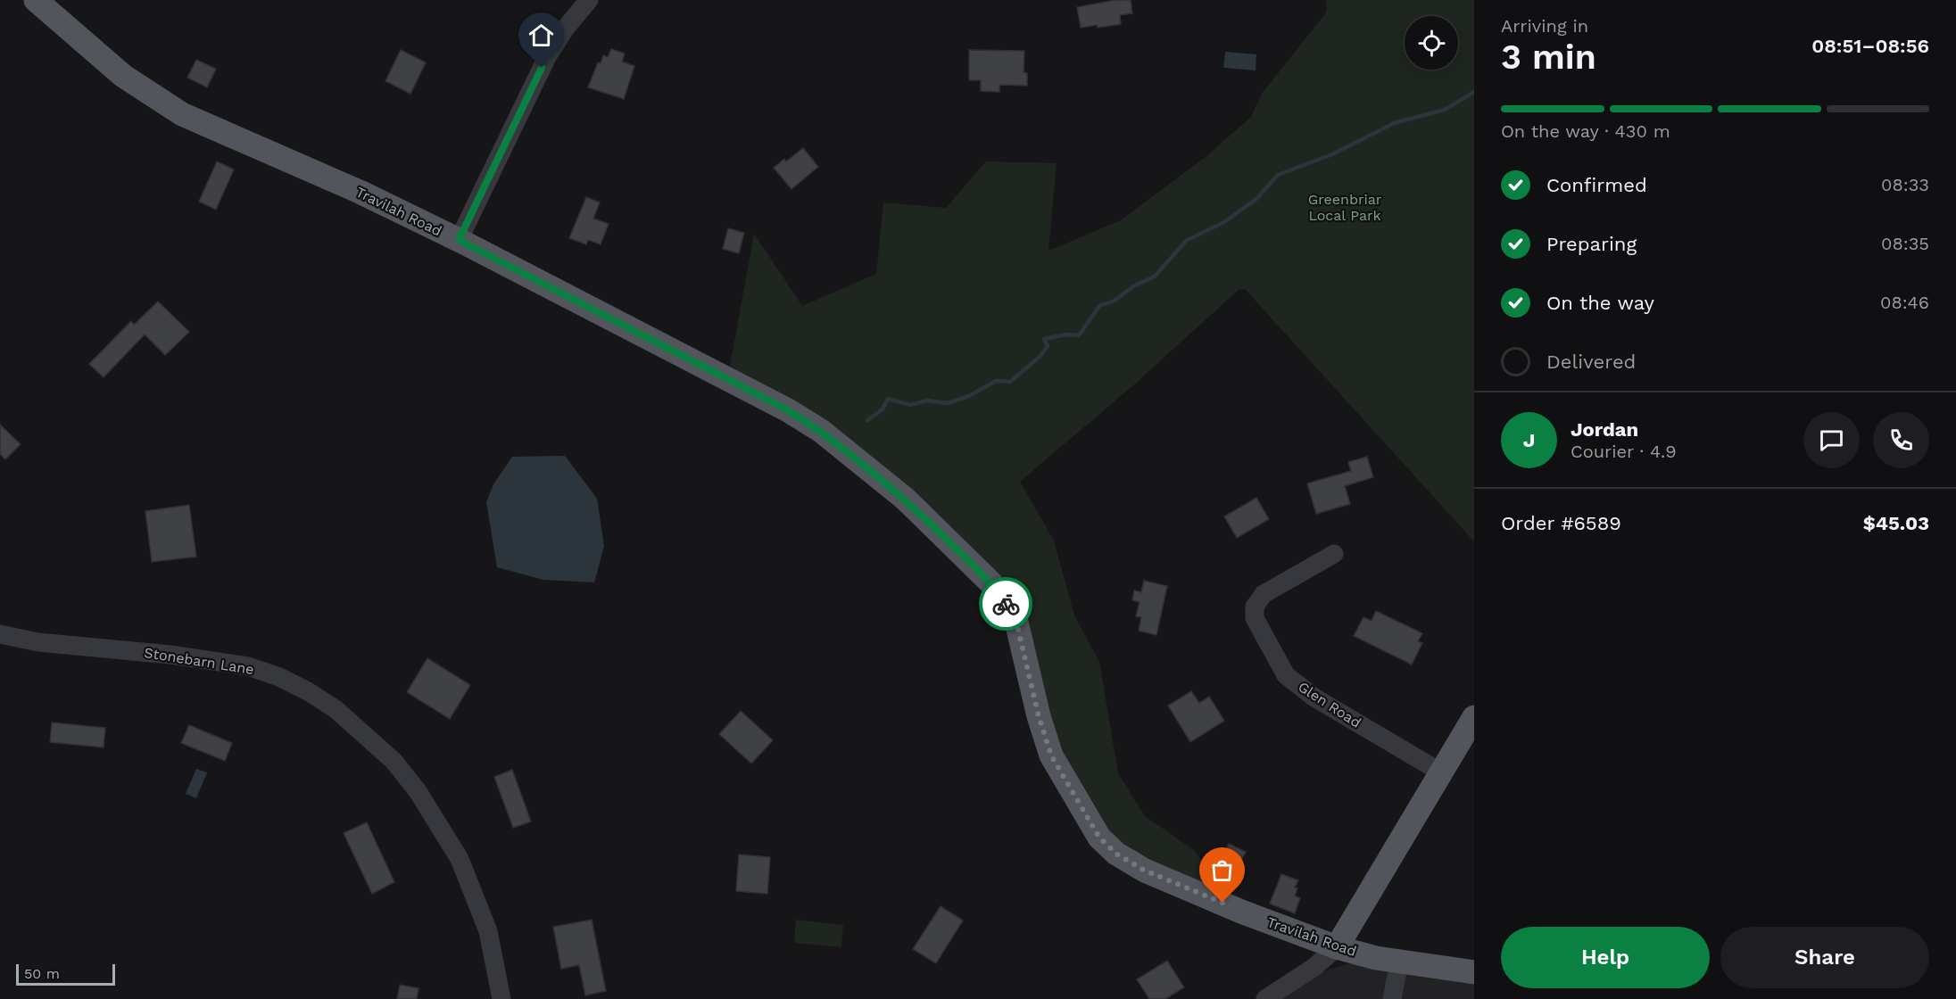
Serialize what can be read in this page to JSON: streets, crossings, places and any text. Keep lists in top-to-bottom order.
{
  "streets": {
    "main road": ["Travilah Road"],
    "street": ["Stonebarn Lane", "Glen Road"]
  },
  "parks": ["Greenbriar Local Park"],
  "scale_bar": "50 m",
  "page": {
    "heading": ["3 min", "Arriving in", "08:51–08:56"],
    "panel": [
      "Jordan",
      "Courier · 4.9",
      "Order #6589",
      "$45.03"
    ],
    "bar": "On the way · 430 m",
    "list": [
      ["Confirmed", "08:33"],
      ["Preparing", "08:35"],
      ["On the way", "08:46"],
      "Delivered"
    ],
    "round": "J",
    "buttons": ["Help", "Share"],
    "scale": "50 m"
  }
}
